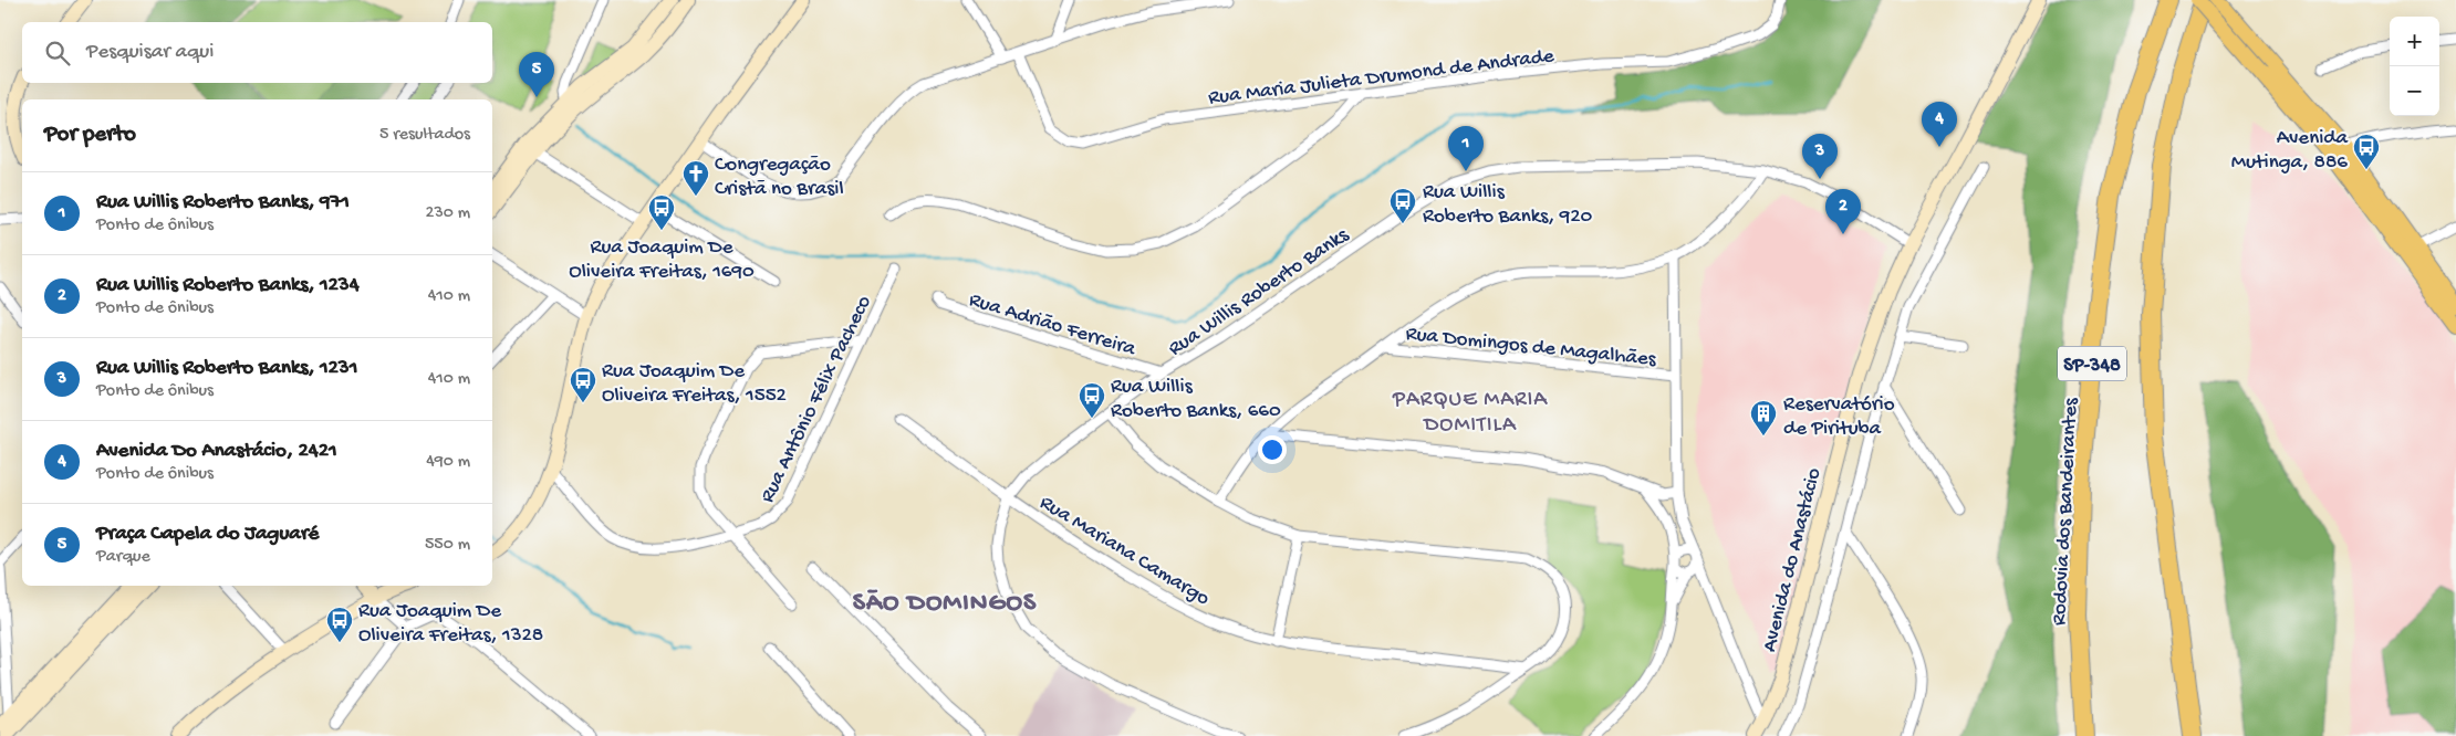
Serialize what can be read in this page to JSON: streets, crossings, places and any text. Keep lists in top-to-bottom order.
{
  "streets": {
    "highway": ["SP-348", "Rodovia dos Bandeirantes"],
    "main road": ["Avenida do Anastácio"],
    "street": [
      "Rua Maria Julieta Drumond de Andrade",
      "Rua Willis Roberto Banks",
      "Rua Adrião Ferreira",
      "Rua Domingos de Magalhães",
      "Rua Antônio Félix Pacheco",
      "Rua Mariana Camargo"
    ]
  },
  "crossings": [
    ["Rua Willis Roberto Banks", "Rua Adrião Ferreira"],
    ["Rua Willis Roberto Banks", "Rua Mariana Camargo"],
    ["Rua Willis Roberto Banks", "Avenida do Anastácio"]
  ],
  "districts": ["PARQUE MARIA DOMITILA", "SÃO DOMINGOS"],
  "places": {
    "bus stop": [
      "Avenida Mutinga, 886",
      "Rua Willis Roberto Banks, 920",
      "Rua Joaquim De Oliveira Freitas, 1690",
      "Rua Joaquim De Oliveira Freitas, 1552",
      "Rua Willis Roberto Banks, 660",
      "Rua Joaquim De Oliveira Freitas, 1328"
    ],
    "church": ["Congregação Cristã no Brasil"],
    "building": ["Reservatório de Pirituba"]
  },
  "page": {
    "map_buttons": ["+", "−"],
    "search": "Pesquisar aqui",
    "pins": [
      "5",
      "4",
      "1",
      "3",
      "2"
    ],
    "heading": ["Por perto", "5 resultados"],
    "list": [
      {
        "mark": "1",
        "name": "Rua Willis Roberto Banks, 971",
        "note": "Ponto de ônibus",
        "value": "230 m"
      },
      {
        "mark": "2",
        "name": "Rua Willis Roberto Banks, 1234",
        "note": "Ponto de ônibus",
        "value": "410 m"
      },
      {
        "mark": "3",
        "name": "Rua Willis Roberto Banks, 1231",
        "note": "Ponto de ônibus",
        "value": "410 m"
      },
      {
        "mark": "4",
        "name": "Avenida Do Anastácio, 2421",
        "note": "Ponto de ônibus",
        "value": "490 m"
      },
      {
        "mark": "5",
        "name": "Praça Capela do Jaguaré",
        "note": "Parque",
        "value": "550 m"
      }
    ]
  }
}
